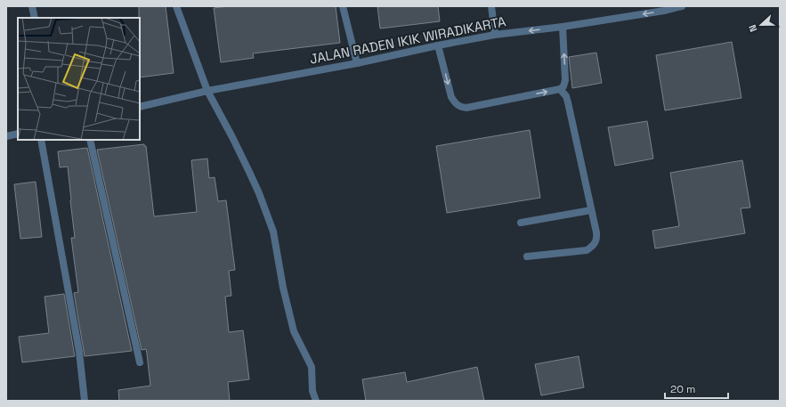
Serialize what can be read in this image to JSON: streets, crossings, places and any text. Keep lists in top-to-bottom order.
{
  "streets": {
    "street": ["JALAN RADEN IKIK WIRADIKARTA"]
  },
  "scale_bar": "20 m",
  "north": "left"
}
